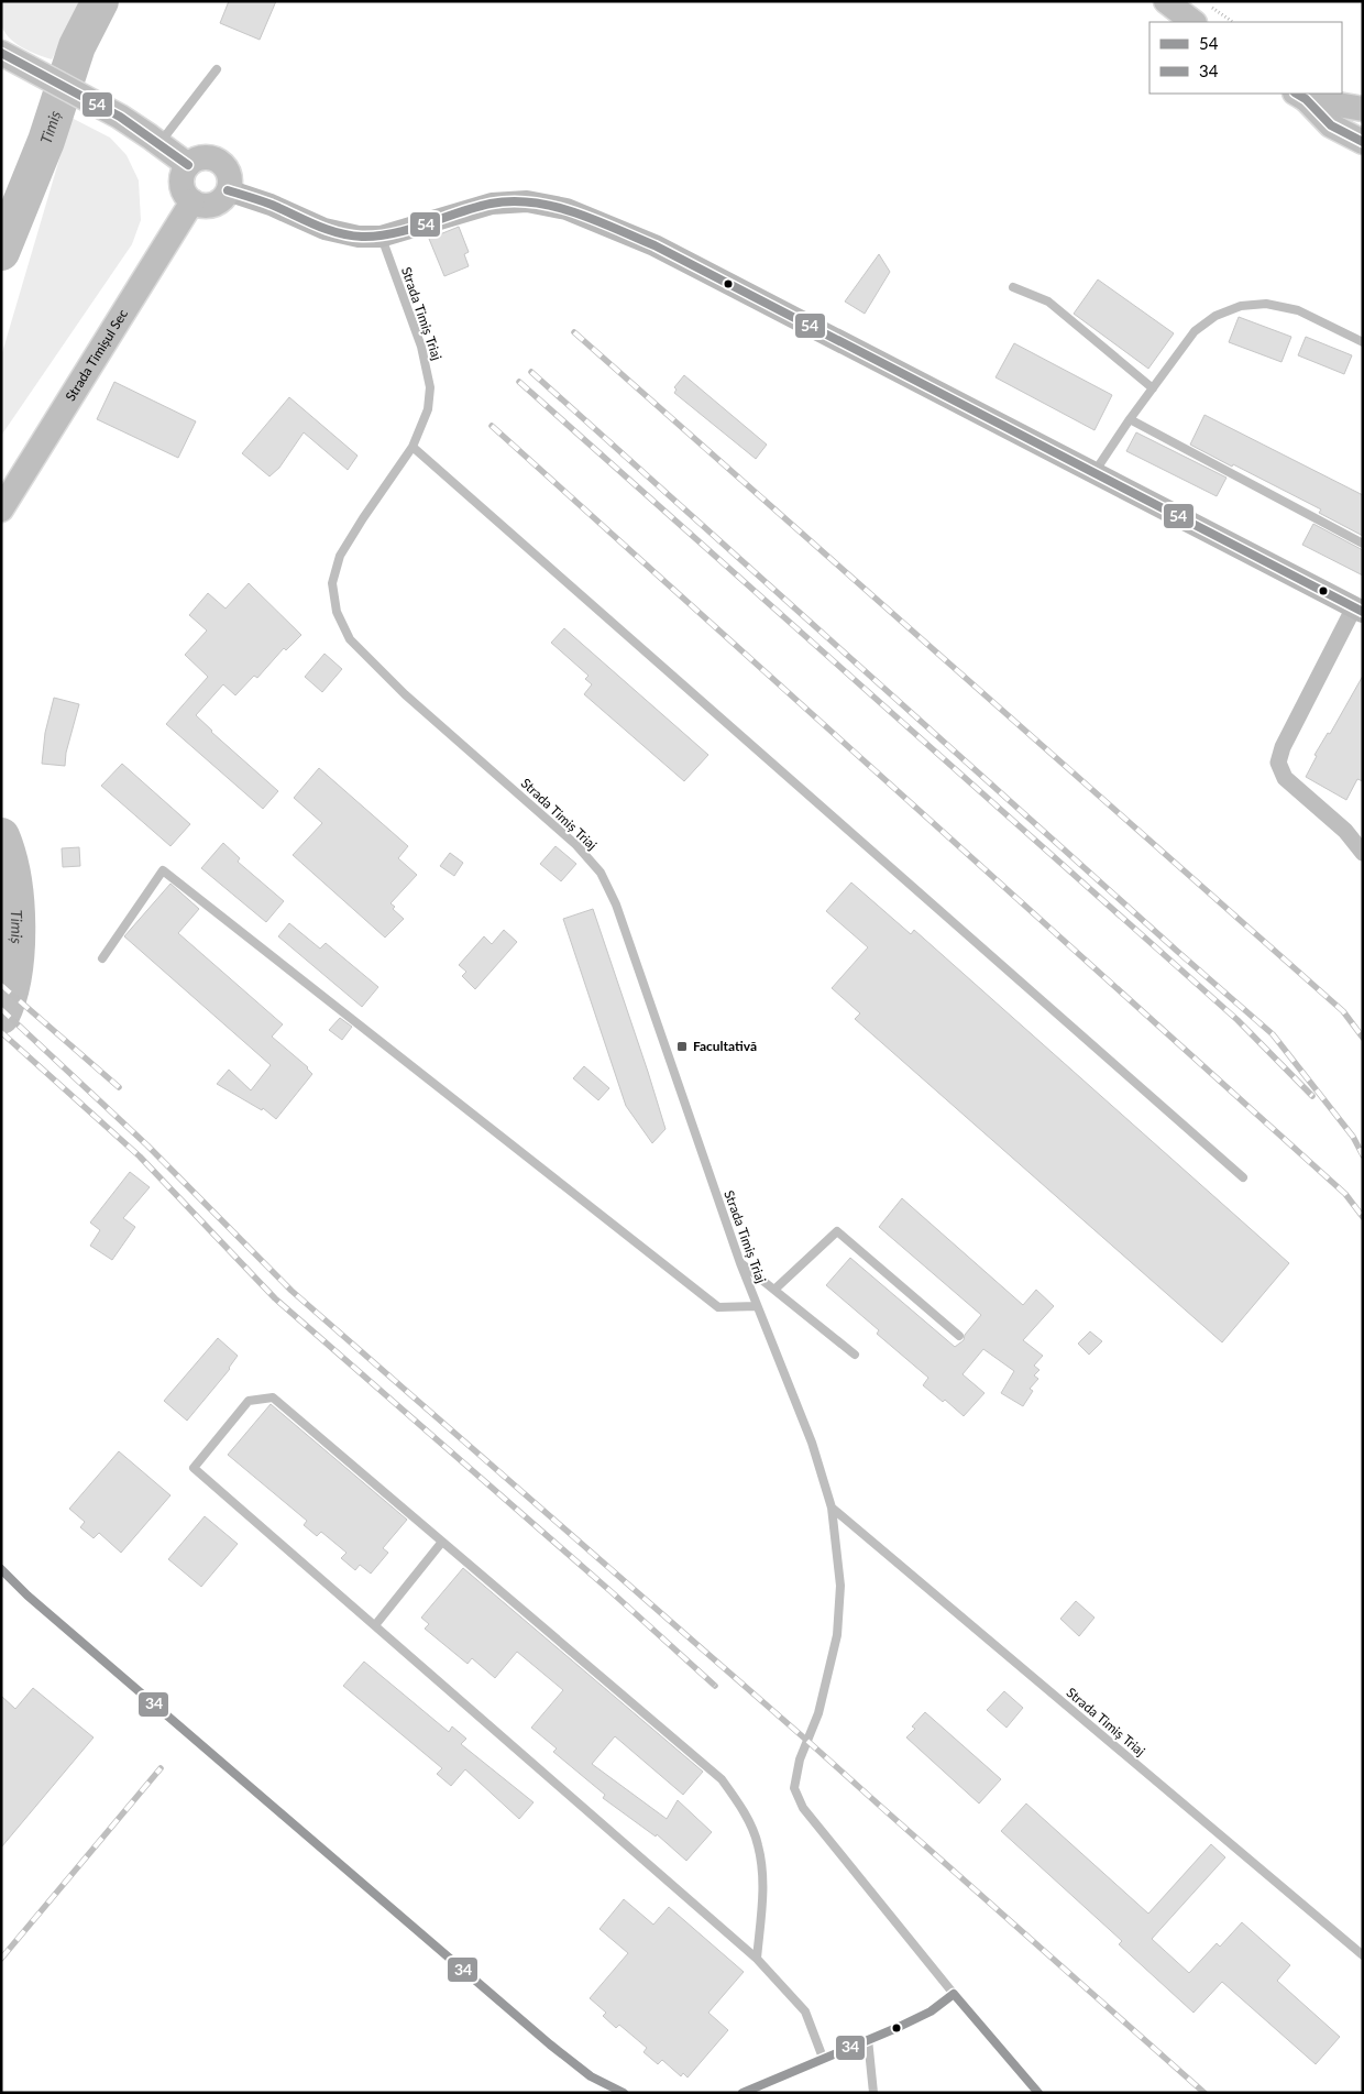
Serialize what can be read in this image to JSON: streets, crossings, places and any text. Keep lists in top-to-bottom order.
{
  "streets": {
    "main road": ["Strada Timișul Sec"],
    "lane": ["Strada Timiș Triaj"]
  },
  "water": ["Timiș"],
  "places": {
    "transit": ["Facultativă"]
  },
  "lines": ["transit line 54", "transit line 34"],
  "legend": ["54", "34"]
}
